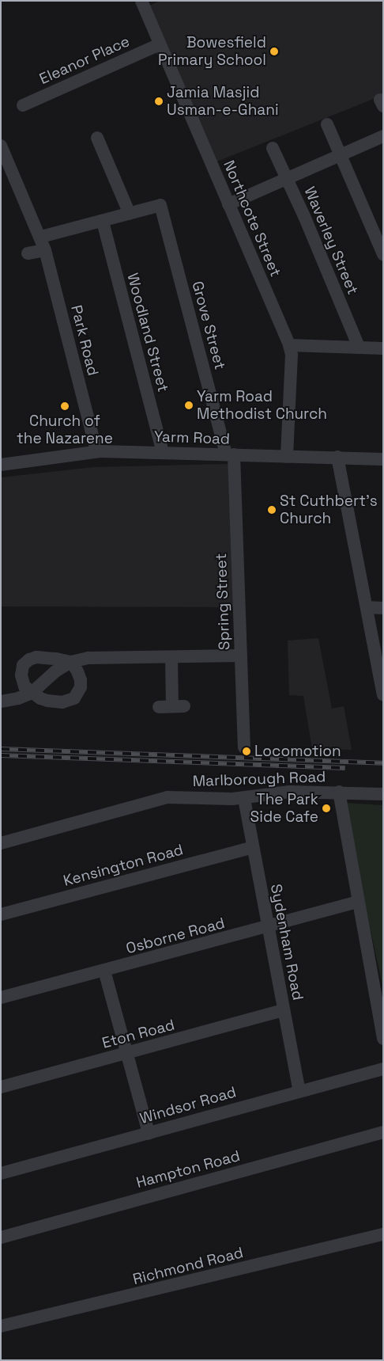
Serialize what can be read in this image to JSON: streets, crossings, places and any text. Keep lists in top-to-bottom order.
{
  "streets": {
    "street": [
      "Eleanor Place",
      "Northcote Street",
      "Waverley Street",
      "Grove Street",
      "Woodland Street",
      "Park Road",
      "Yarm Road",
      "Spring Street",
      "Marlborough Road",
      "Kensington Road",
      "Osborne Road",
      "Sydenham Road",
      "Eton Road",
      "Windsor Road",
      "Hampton Road",
      "Richmond Road"
    ]
  },
  "crossings": [
    ["Eleanor Place", "Northcote Street"],
    ["Northcote Street", "Yarm Road"],
    ["Grove Street", "Yarm Road"],
    ["Grove Street", "Spring Street"],
    ["Woodland Street", "Yarm Road"],
    ["Park Road", "Yarm Road"],
    ["Yarm Road", "Spring Street"],
    ["Marlborough Road", "Sydenham Road"],
    ["Kensington Road", "Sydenham Road"],
    ["Osborne Road", "Sydenham Road"],
    ["Sydenham Road", "Eton Road"],
    ["Sydenham Road", "Windsor Road"]
  ],
  "places": [
    "Bowesfield Primary School",
    "Jamia Masjid Usman-e-Ghani",
    "Yarm Road Methodist Church",
    "Church of the Nazarene",
    "St Cuthbert's Church",
    "Locomotion",
    "The Park Side Cafe"
  ]
}
